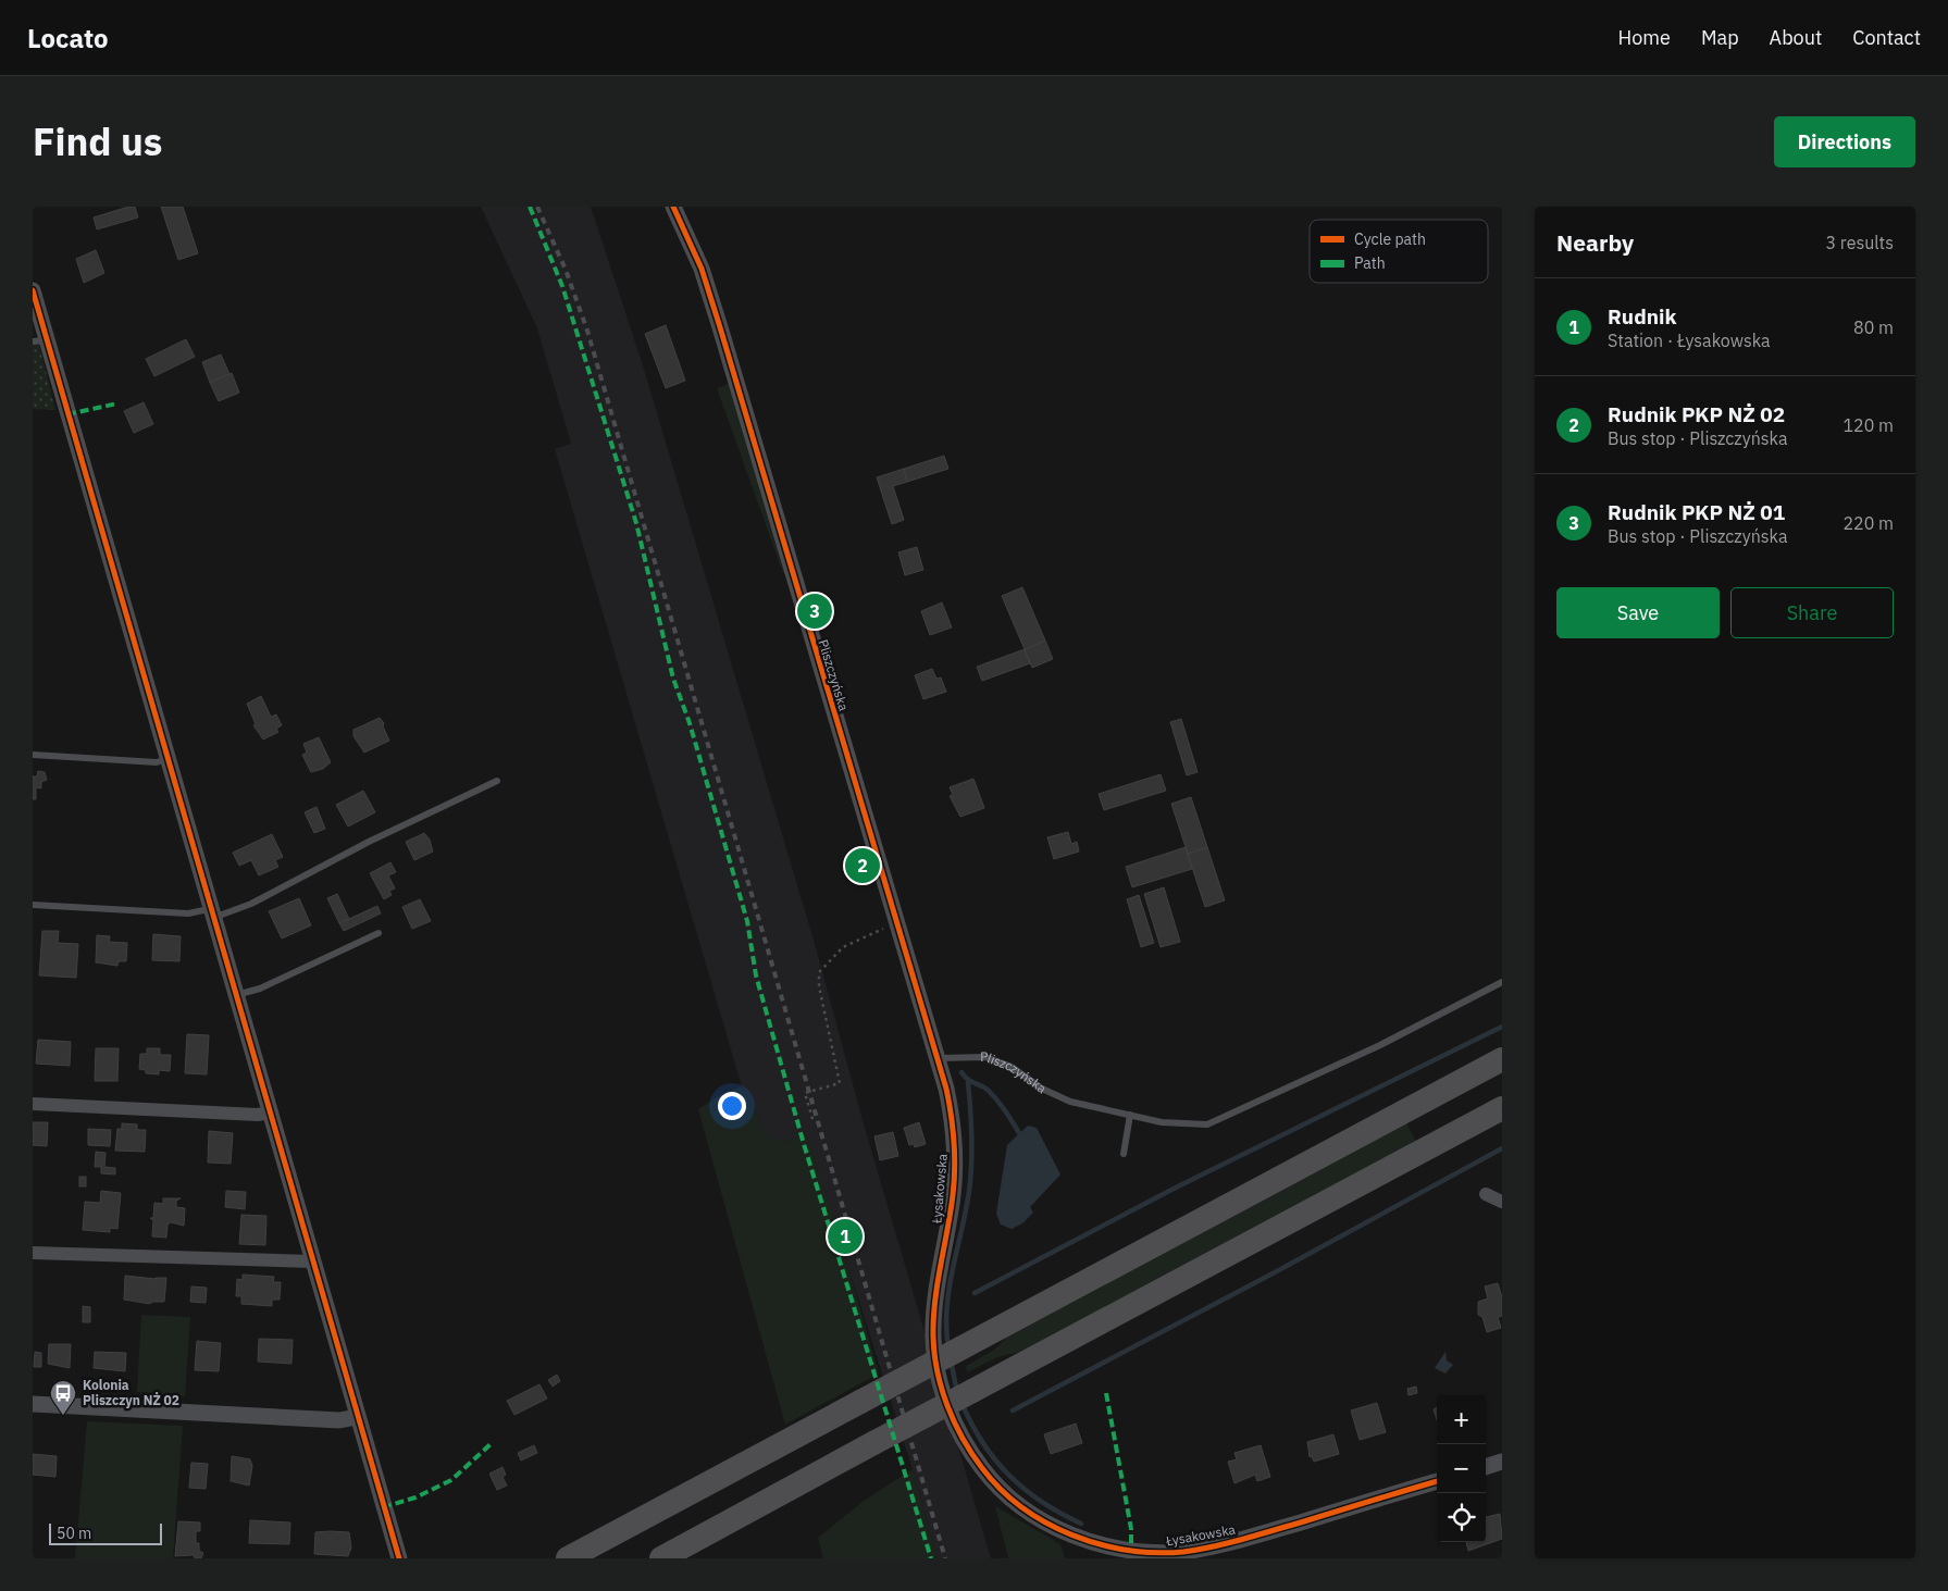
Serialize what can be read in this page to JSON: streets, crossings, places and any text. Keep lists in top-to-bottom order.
{
  "streets": {
    "street": ["Pliszczyńska", "Łysakowska"]
  },
  "crossings": [
    ["Pliszczyńska", "Łysakowska"]
  ],
  "places": {
    "bus stop": ["Kolonia Pliszczyn NŻ 02"]
  },
  "legend": ["Cycle path", "Path"],
  "scale_bar": "50 m",
  "page": {
    "header": "Locato",
    "nav": [
      "Home",
      "Map",
      "About",
      "Contact"
    ],
    "title": "Find us",
    "buttons": [
      "Directions",
      ["Save", "Share"]
    ],
    "heading": ["Nearby", "3 results"],
    "list": [
      {
        "mark": "1",
        "name": "Rudnik",
        "note": "Station · Łysakowska",
        "value": "80 m"
      },
      {
        "mark": "2",
        "name": "Rudnik PKP NŻ 02",
        "note": "Bus stop · Pliszczyńska",
        "value": "120 m"
      },
      {
        "mark": "3",
        "name": "Rudnik PKP NŻ 01",
        "note": "Bus stop · Pliszczyńska",
        "value": "220 m"
      }
    ],
    "pins": ["3", "2", "1"],
    "map_buttons": ["+", "−"],
    "scale": "50 m"
  }
}
